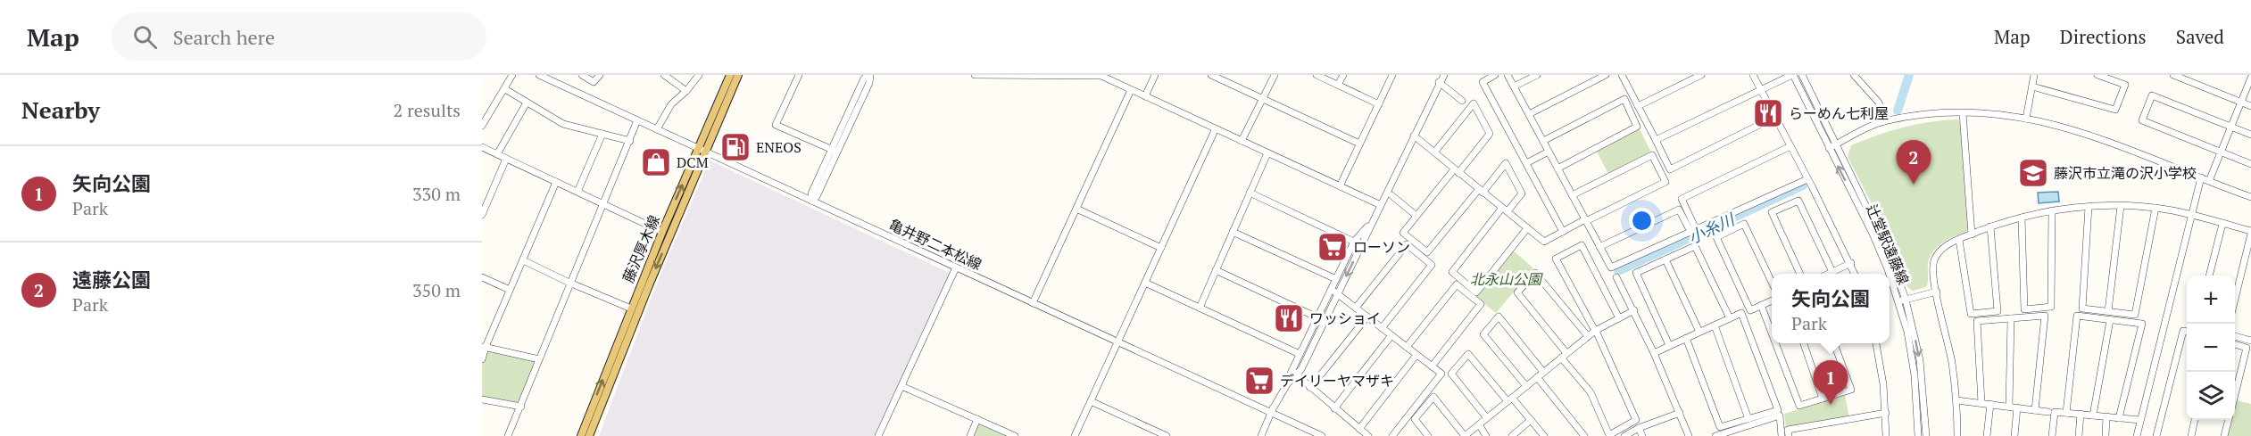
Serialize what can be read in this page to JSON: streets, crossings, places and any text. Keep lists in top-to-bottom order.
{
  "streets": {
    "main road": ["藤沢厚木線"],
    "street": ["亀井野二本松線", "辻堂駅遠藤線"]
  },
  "crossings": [
    ["亀井野二本松線", "藤沢厚木線"]
  ],
  "water": ["小糸川"],
  "parks": ["北永山公園"],
  "places": {
    "restaurant": ["らーめん七利屋", "ワッショイ"],
    "fuel station": ["ENEOS"],
    "shop": ["DCM"],
    "school or university": ["藤沢市立滝の沢小学校"],
    "supermarket": ["ローソン", "デイリーヤマザキ"]
  },
  "page": {
    "header": "Map",
    "search": "Search here",
    "nav": ["Map", "Directions", "Saved"],
    "heading": ["Nearby", "2 results"],
    "pins": ["2", "1"],
    "list": [
      {
        "mark": "1",
        "name": "矢向公園",
        "note": "Park",
        "value": "330 m"
      },
      {
        "mark": "2",
        "name": "遠藤公園",
        "note": "Park",
        "value": "350 m"
      }
    ],
    "popup": ["矢向公園", "Park"],
    "map_buttons": ["+", "−"]
  }
}
